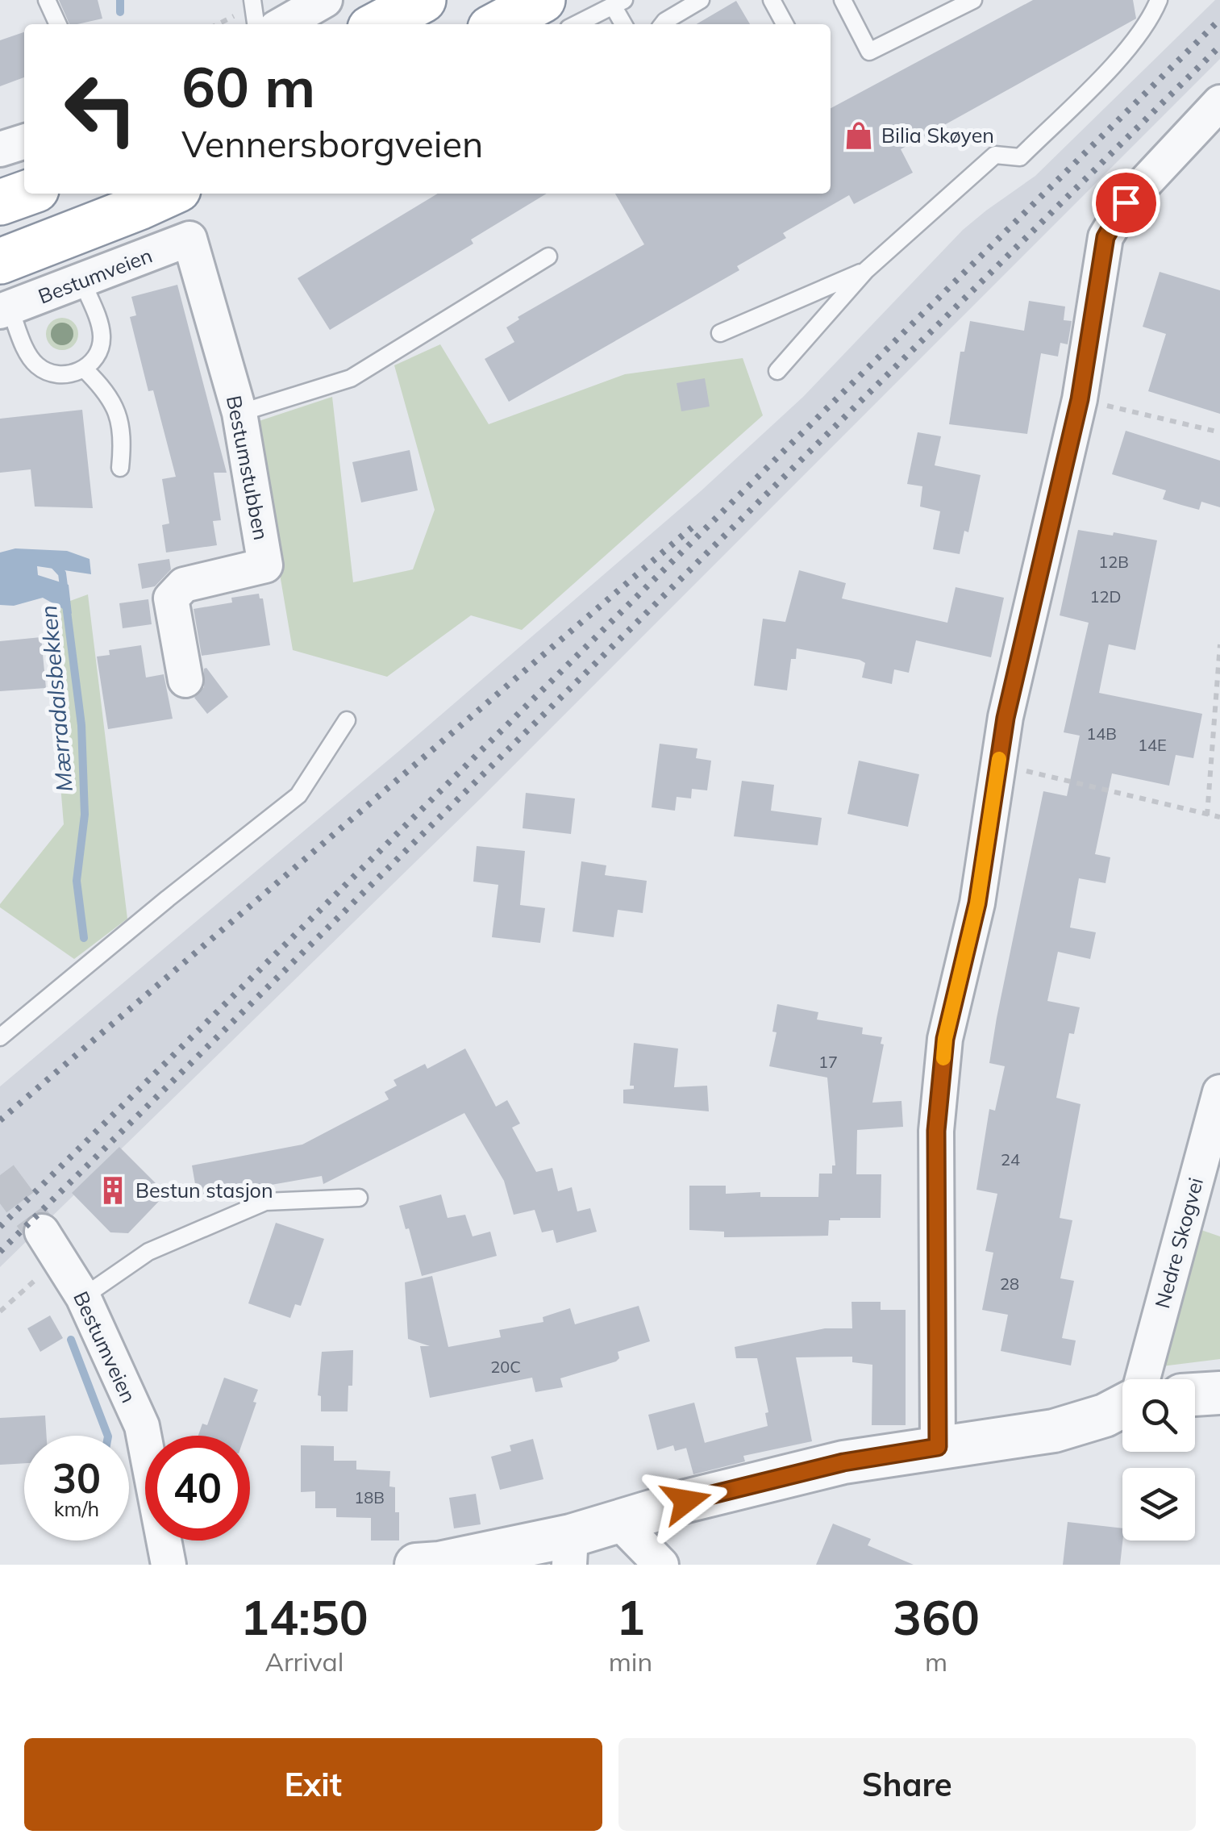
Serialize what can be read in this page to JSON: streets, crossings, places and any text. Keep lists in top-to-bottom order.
{
  "streets": {
    "street": ["Bestumveien", "Bestumstubben", "Nedre Skogvei"]
  },
  "crossings": [
    ["Bestumveien", "Bestumstubben"]
  ],
  "water": ["Mærradalsbekken"],
  "places": {
    "shop": ["Bilia Skøyen"],
    "building": ["Bestun stasjon"]
  },
  "house_numbers": [
    "12B",
    "12D",
    "14B",
    "14E",
    "17",
    "24",
    "28",
    "20C",
    "18B"
  ],
  "page": {
    "turn": ["60 m", "Vennersborgveien"],
    "speed": "30 km/h",
    "limit": "40",
    "eta": [
      "14:50",
      "Arrival",
      "1",
      "min",
      "360",
      "m"
    ],
    "buttons": ["Exit", "Share"]
  }
}
